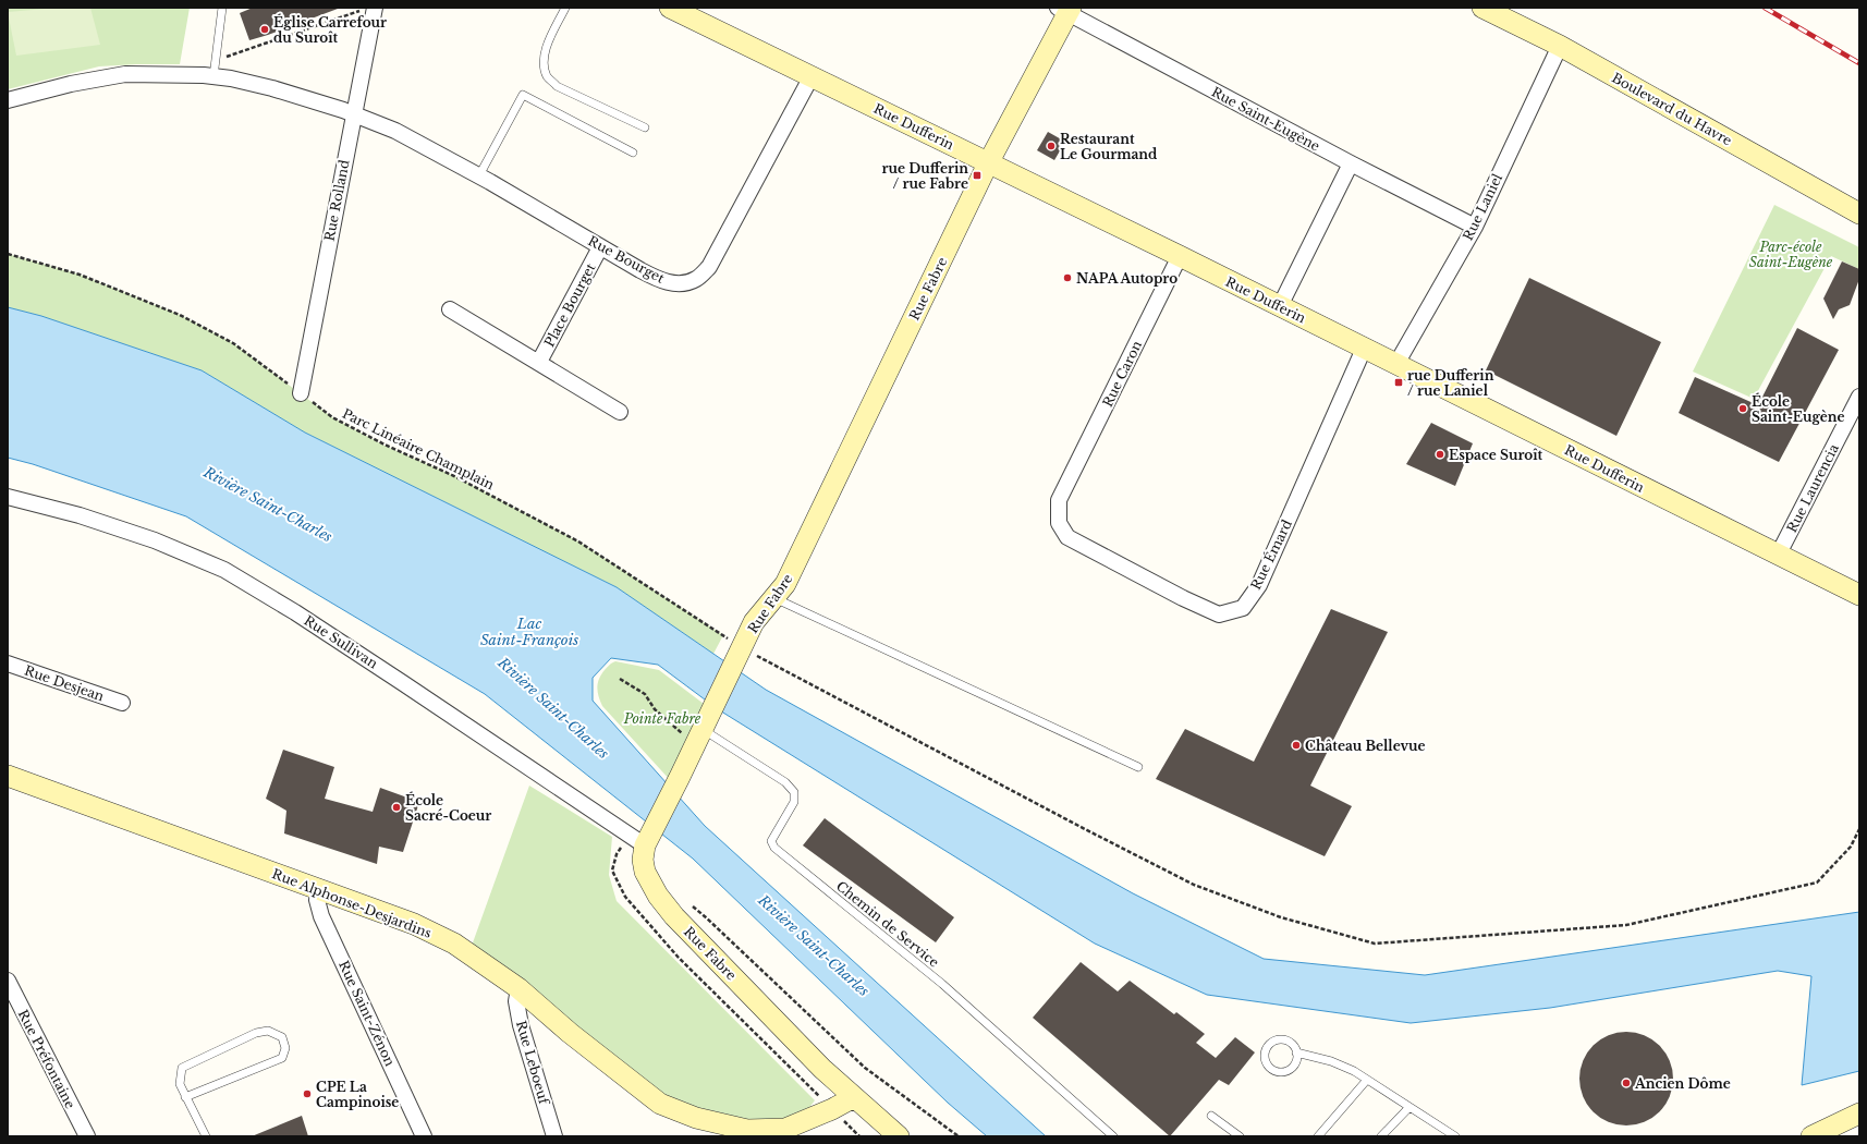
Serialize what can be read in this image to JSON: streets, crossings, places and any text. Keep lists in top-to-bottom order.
{
  "streets": {
    "street": [
      "Boulevard du Havre",
      "Rue Saint-Eugène",
      "Rue Dufferin",
      "Rue Rolland",
      "Rue Laniel",
      "Rue Bourget",
      "Rue Fabre",
      "Place Bourget",
      "Rue Caron",
      "Rue Laurencia",
      "Rue Émard",
      "Rue Sullivan",
      "Rue Desjean",
      "Rue Alphonse-Desjardins",
      "Rue Saint-Zénon",
      "Rue Préfontaine",
      "Rue Leboeuf"
    ],
    "lane": ["Chemin de Service"],
    "path": ["Parc Linéaire Champlain"]
  },
  "crossings": [
    ["Boulevard du Havre", "Rue Laniel"],
    ["Rue Saint-Eugène", "Rue Laniel"],
    ["Rue Saint-Eugène", "Rue Fabre"],
    ["Rue Dufferin", "Rue Laniel"],
    ["Rue Dufferin", "Rue Bourget"],
    ["Rue Dufferin", "Rue Fabre"],
    ["Rue Dufferin", "Rue Caron"],
    ["Rue Dufferin", "Rue Laurencia"],
    ["Rue Dufferin", "Rue Émard"],
    ["Rue Rolland", "Rue Bourget"],
    ["Rue Rolland", "Parc Linéaire Champlain"],
    ["Rue Bourget", "Place Bourget"],
    ["Rue Fabre", "Parc Linéaire Champlain"],
    ["Rue Fabre", "Rue Sullivan"],
    ["Rue Fabre", "Rue Alphonse-Desjardins"],
    ["Rue Fabre", "Chemin de Service"],
    ["Rue Caron", "Rue Émard"],
    ["Rue Alphonse-Desjardins", "Rue Saint-Zénon"],
    ["Rue Alphonse-Desjardins", "Rue Leboeuf"]
  ],
  "water": ["Rivière Saint-Charles", "Lac Saint-François"],
  "parks": ["Parc-école Saint-Eugène", "Pointe Fabre"],
  "places": {
    "other": [
      "Église Carrefour du Suroît",
      "Restaurant Le Gourmand",
      "NAPA Autopro",
      "École Saint-Eugène",
      "Espace Suroît",
      "Château Bellevue",
      "École Sacré-Coeur",
      "Ancien Dôme",
      "CPE La Campinoise"
    ],
    "transit": ["rue Dufferin / rue Fabre", "rue Dufferin / rue Laniel"]
  }
}
